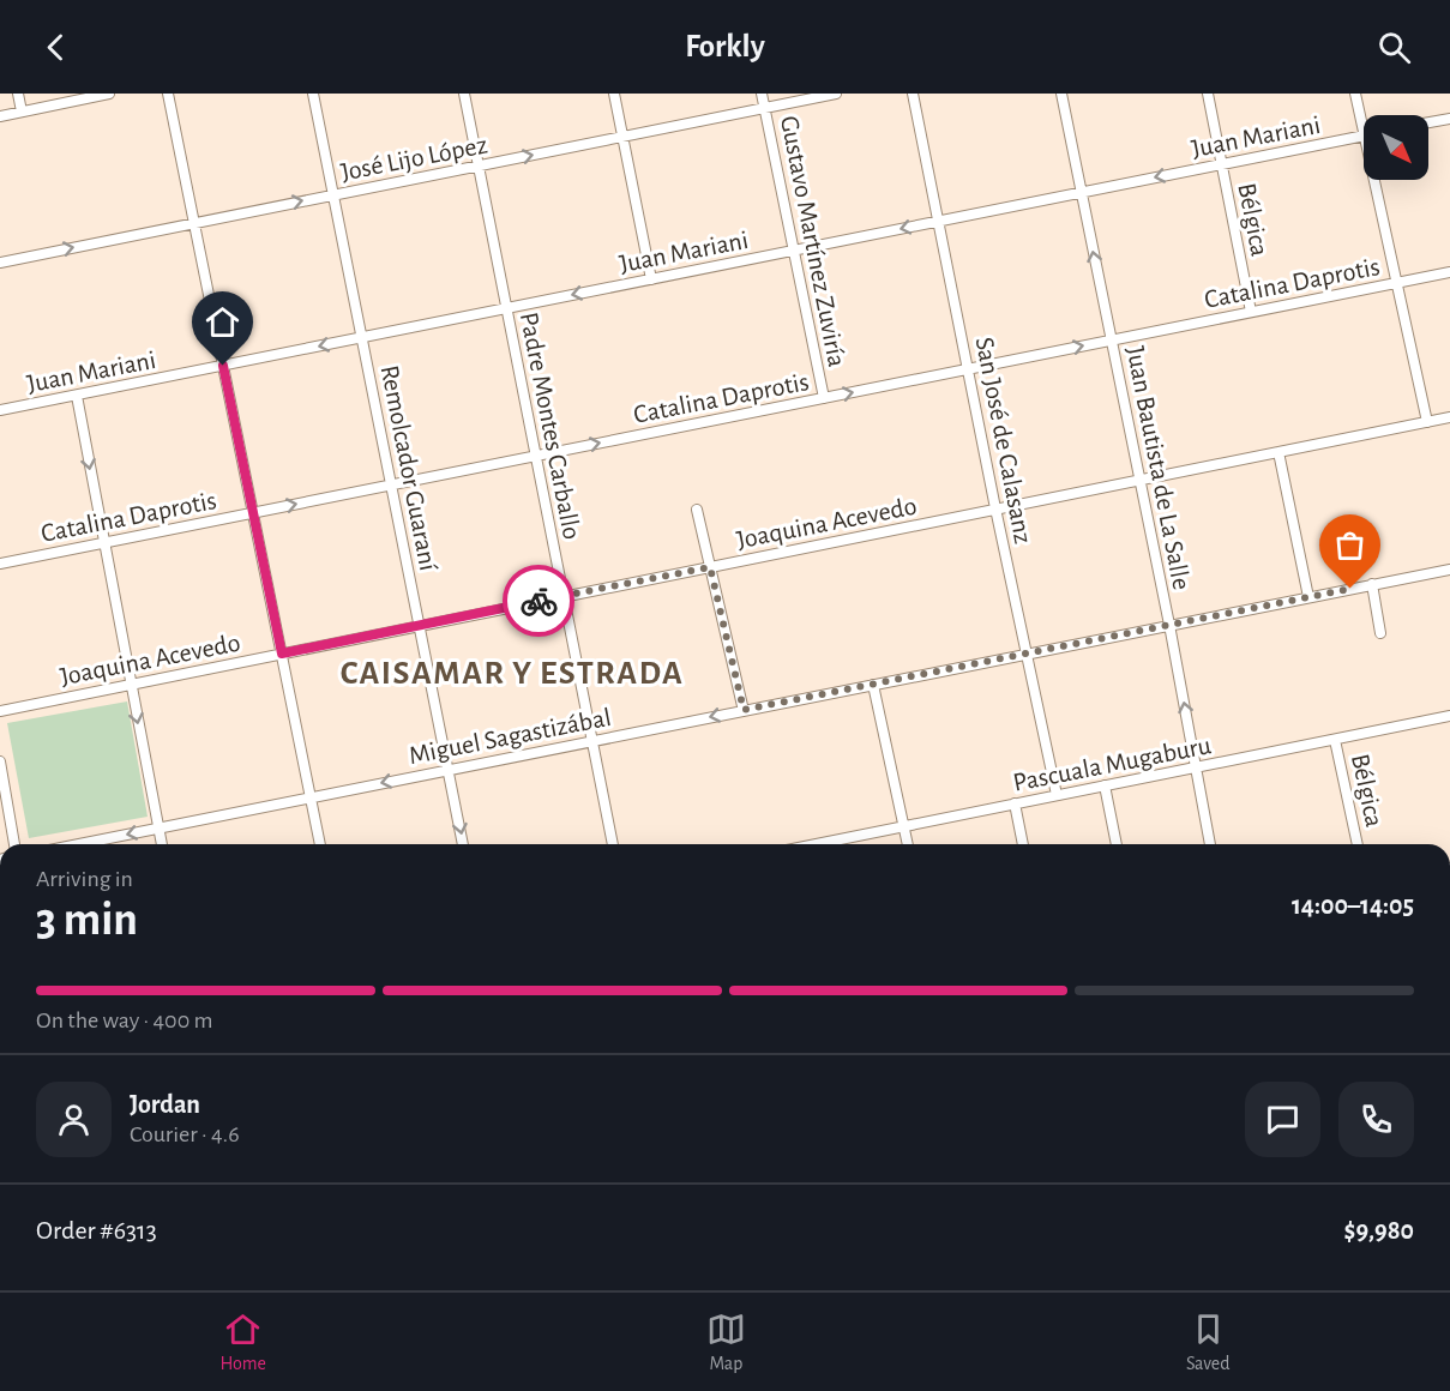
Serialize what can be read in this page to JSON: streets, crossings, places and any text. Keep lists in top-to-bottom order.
{
  "streets": {
    "street": [
      "Juan Mariani",
      "José Lijo López",
      "Bélgica",
      "Gustavo Martínez Zuviría",
      "Catalina Daprotis",
      "Padre Montes Carballo",
      "San José de Calasanz",
      "Remolcador Guaraní",
      "Juan Bautista de La Salle",
      "Joaquina Acevedo",
      "Miguel Sagastizábal",
      "Pascuala Mugaburu"
    ]
  },
  "crossings": [
    ["Juan Mariani", "Bélgica"],
    ["Juan Mariani", "Gustavo Martínez Zuviría"],
    ["Juan Mariani", "Padre Montes Carballo"],
    ["Juan Mariani", "San José de Calasanz"],
    ["Juan Mariani", "Remolcador Guaraní"],
    ["Juan Mariani", "Juan Bautista de La Salle"],
    ["José Lijo López", "Gustavo Martínez Zuviría"],
    ["José Lijo López", "Padre Montes Carballo"],
    ["José Lijo López", "Remolcador Guaraní"],
    ["Bélgica", "Catalina Daprotis"],
    ["Bélgica", "Pascuala Mugaburu"],
    ["Gustavo Martínez Zuviría", "Catalina Daprotis"],
    ["Catalina Daprotis", "Padre Montes Carballo"],
    ["Catalina Daprotis", "San José de Calasanz"],
    ["Catalina Daprotis", "Remolcador Guaraní"],
    ["Catalina Daprotis", "Juan Bautista de La Salle"],
    ["Padre Montes Carballo", "Joaquina Acevedo"],
    ["Padre Montes Carballo", "Miguel Sagastizábal"],
    ["San José de Calasanz", "Joaquina Acevedo"],
    ["San José de Calasanz", "Miguel Sagastizábal"],
    ["San José de Calasanz", "Pascuala Mugaburu"],
    ["Remolcador Guaraní", "Joaquina Acevedo"],
    ["Remolcador Guaraní", "Miguel Sagastizábal"],
    ["Juan Bautista de La Salle", "Joaquina Acevedo"],
    ["Juan Bautista de La Salle", "Miguel Sagastizábal"],
    ["Juan Bautista de La Salle", "Pascuala Mugaburu"]
  ],
  "one_way": [
    "Juan Mariani",
    "José Lijo López",
    "Catalina Daprotis",
    "Juan Bautista de La Salle"
  ],
  "districts": ["CAISAMAR Y ESTRADA"],
  "north": "bottom right",
  "page": {
    "header": "Forkly",
    "heading": ["3 min", "Arriving in", "14:00–14:05"],
    "panel": [
      "Jordan",
      "Courier · 4.6",
      "Order #6313",
      "$9,980"
    ],
    "bar": "On the way · 400 m",
    "tabs": ["Home", "Map", "Saved"]
  }
}
